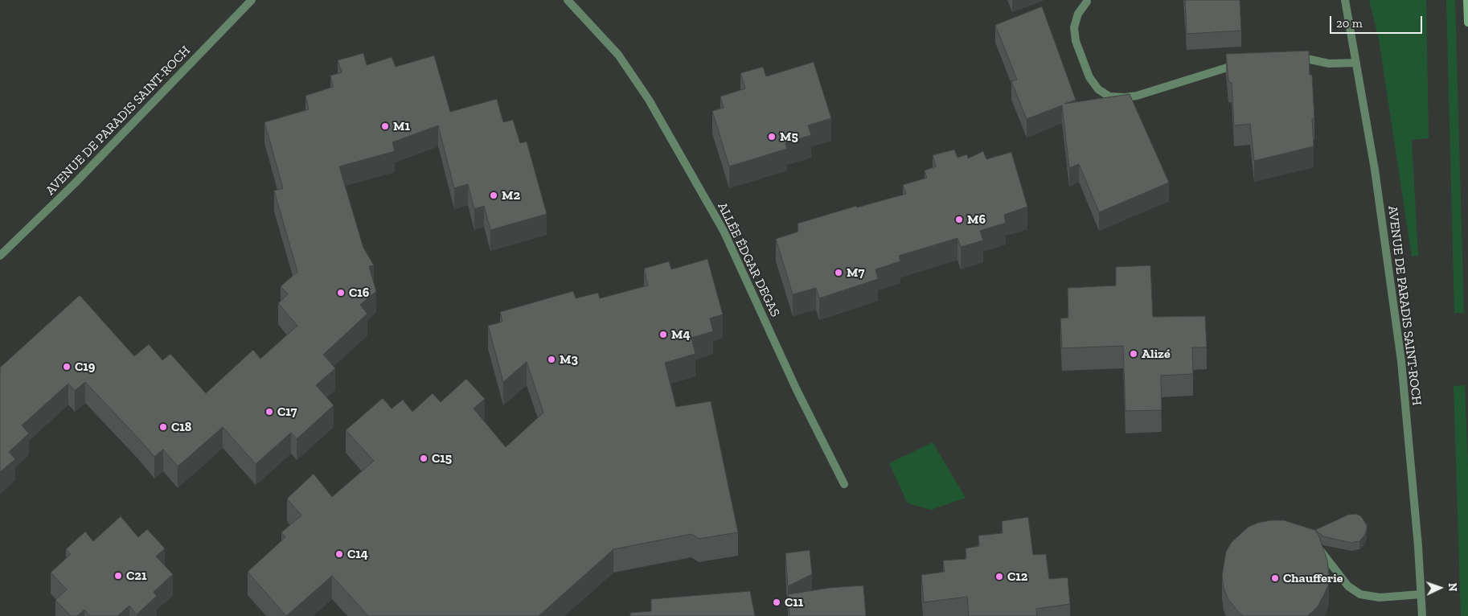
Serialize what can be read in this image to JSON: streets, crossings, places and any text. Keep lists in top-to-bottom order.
{
  "streets": {
    "street": ["AVENUE DE PARADIS SAINT-ROCH", "ALLÉE ÉDGAR DEGAS"]
  },
  "places": [
    "M1",
    "M5",
    "M2",
    "M6",
    "M7",
    "C16",
    "M4",
    "Alizé",
    "M3",
    "C19",
    "C17",
    "C18",
    "C15",
    "C14",
    "C21",
    "C12",
    "Chaufferie",
    "C11"
  ],
  "scale_bar": "20 m",
  "north": "right"
}
